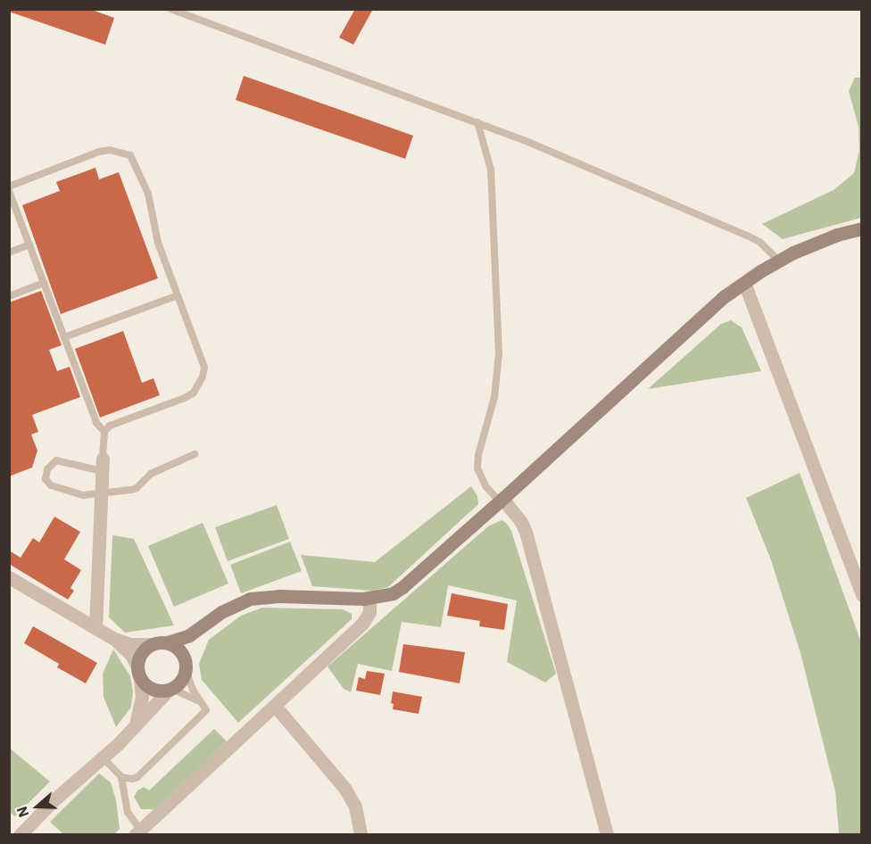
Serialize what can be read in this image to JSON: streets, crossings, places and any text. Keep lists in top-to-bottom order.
{
  "north": "left"
}
